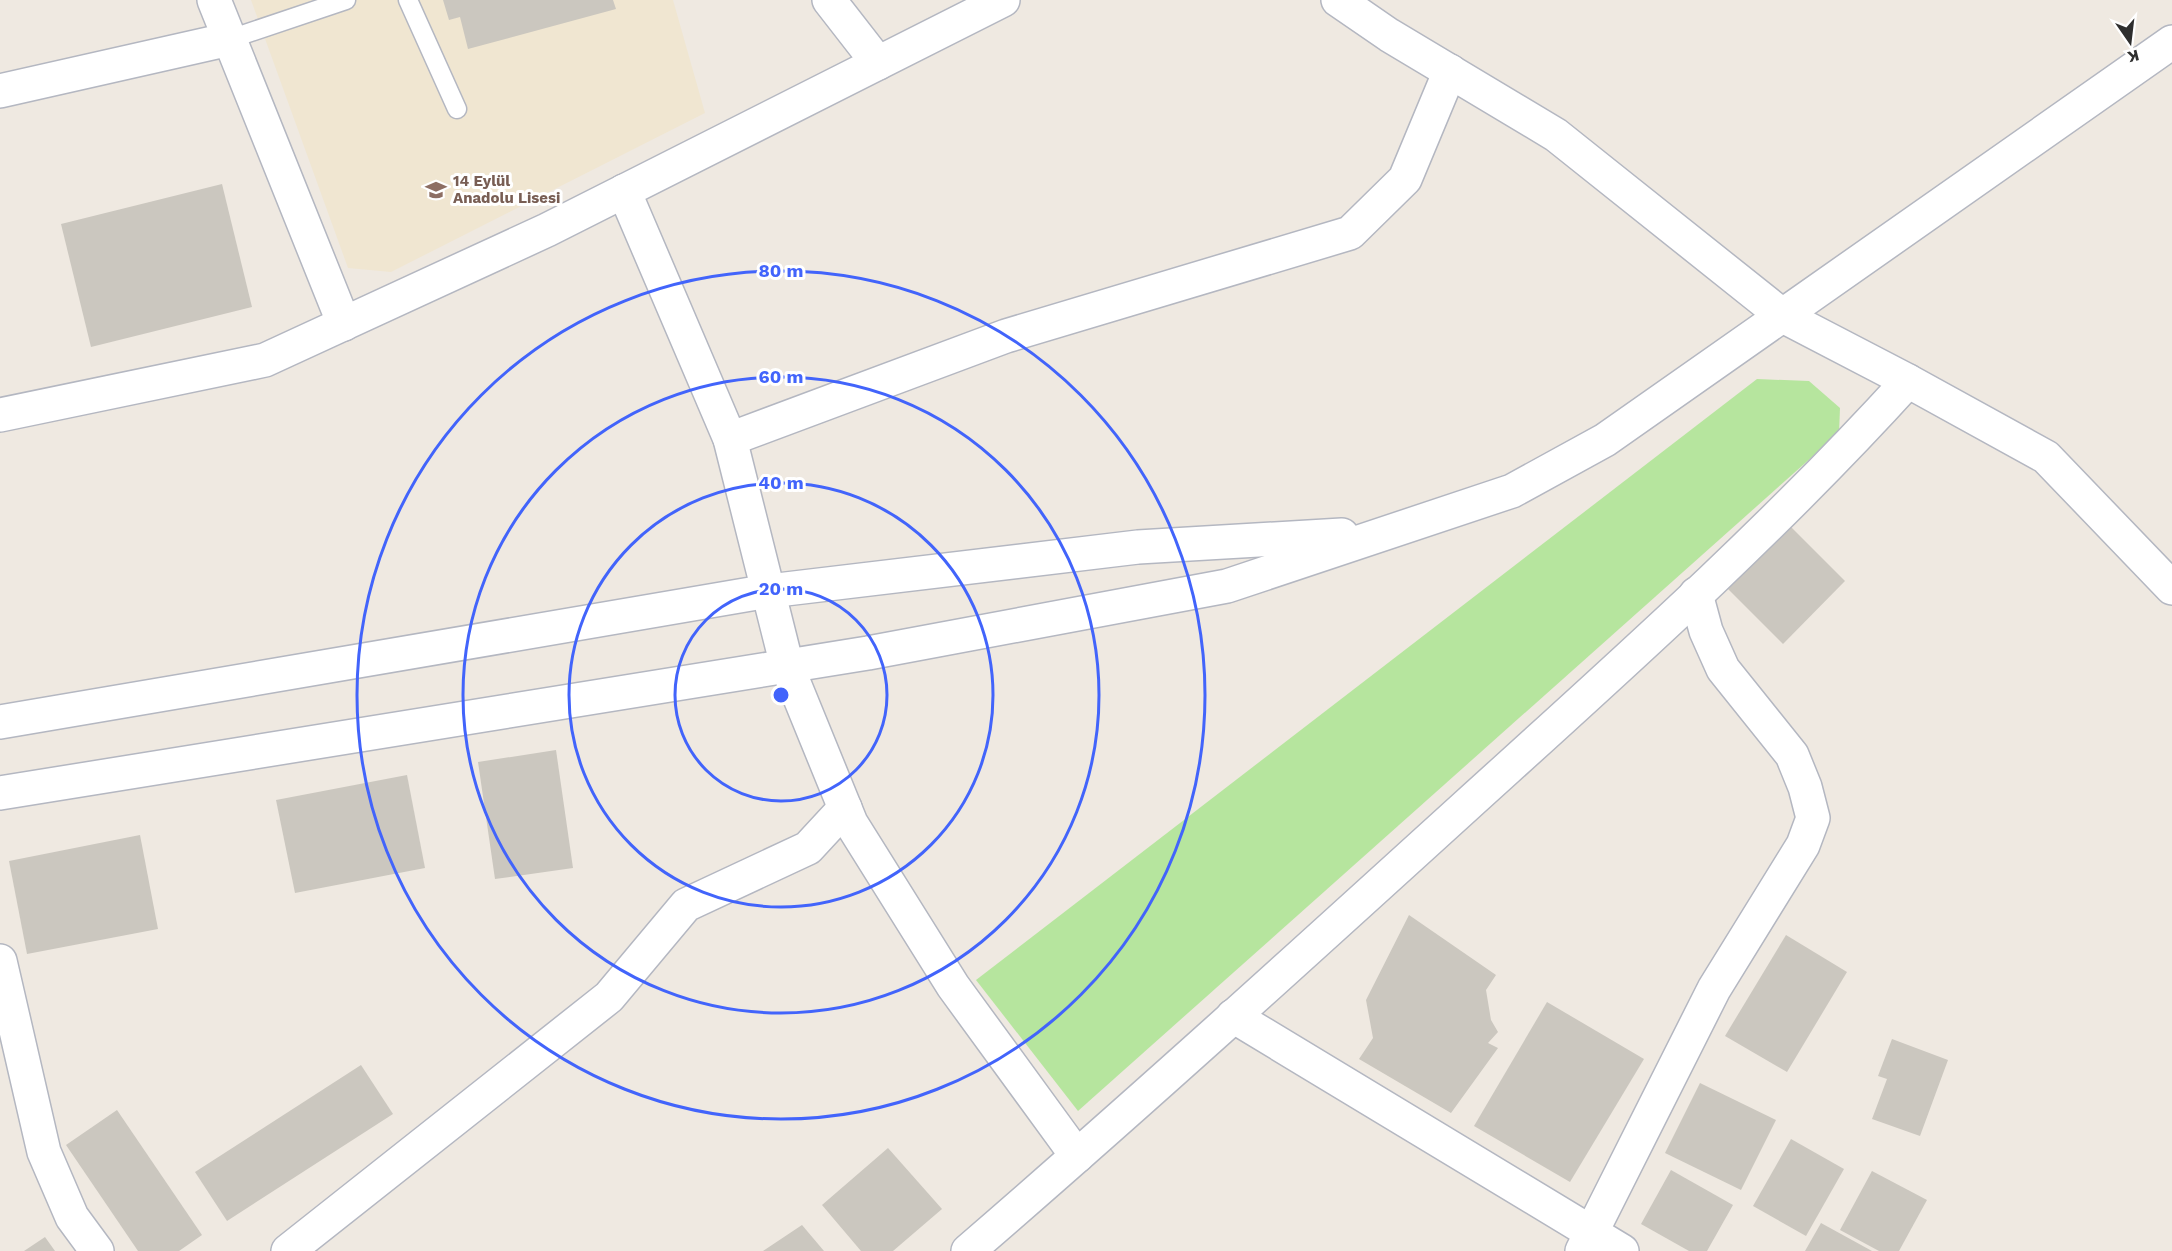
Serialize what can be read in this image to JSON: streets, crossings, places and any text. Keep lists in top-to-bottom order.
{
  "places": {
    "school or university": ["14 Eylül Anadolu Lisesi"]
  },
  "north": "bottom",
  "rings": [
    "80 m",
    "60 m",
    "40 m",
    "20 m"
  ]
}
